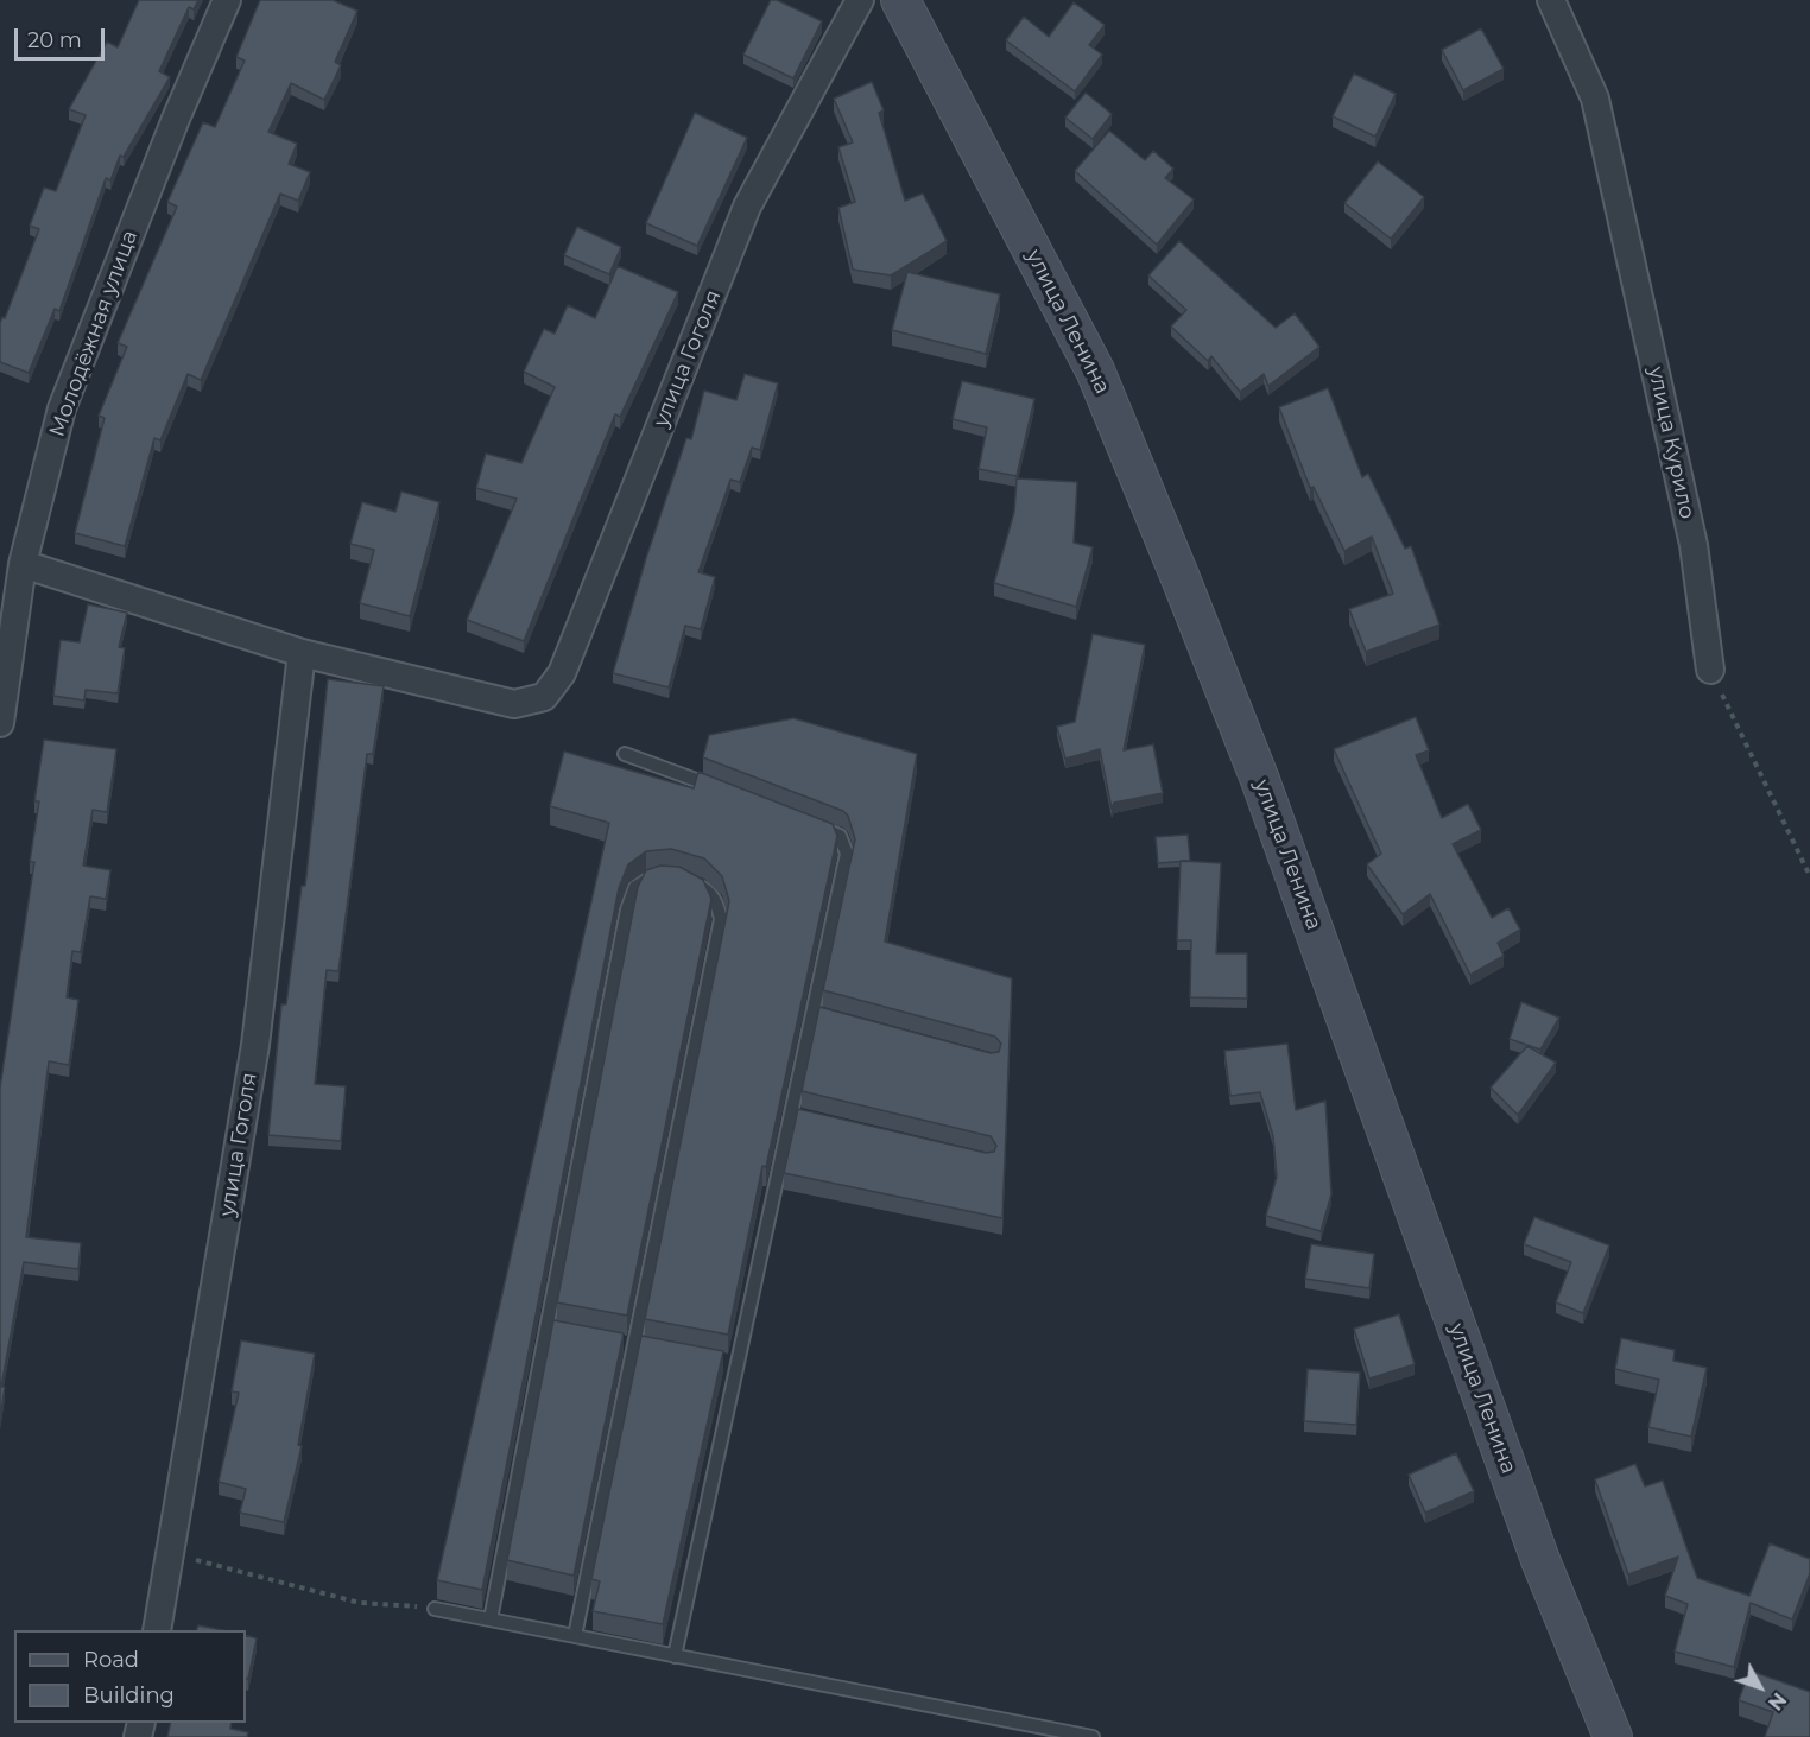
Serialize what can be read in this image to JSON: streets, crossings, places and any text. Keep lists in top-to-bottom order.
{
  "streets": {
    "main road": ["улица Ленина"],
    "street": ["Молодёжная улица", "улица Гоголя", "улица Курило"]
  },
  "legend": ["Road", "Building"],
  "scale_bar": "20 m",
  "north": "bottom right"
}
